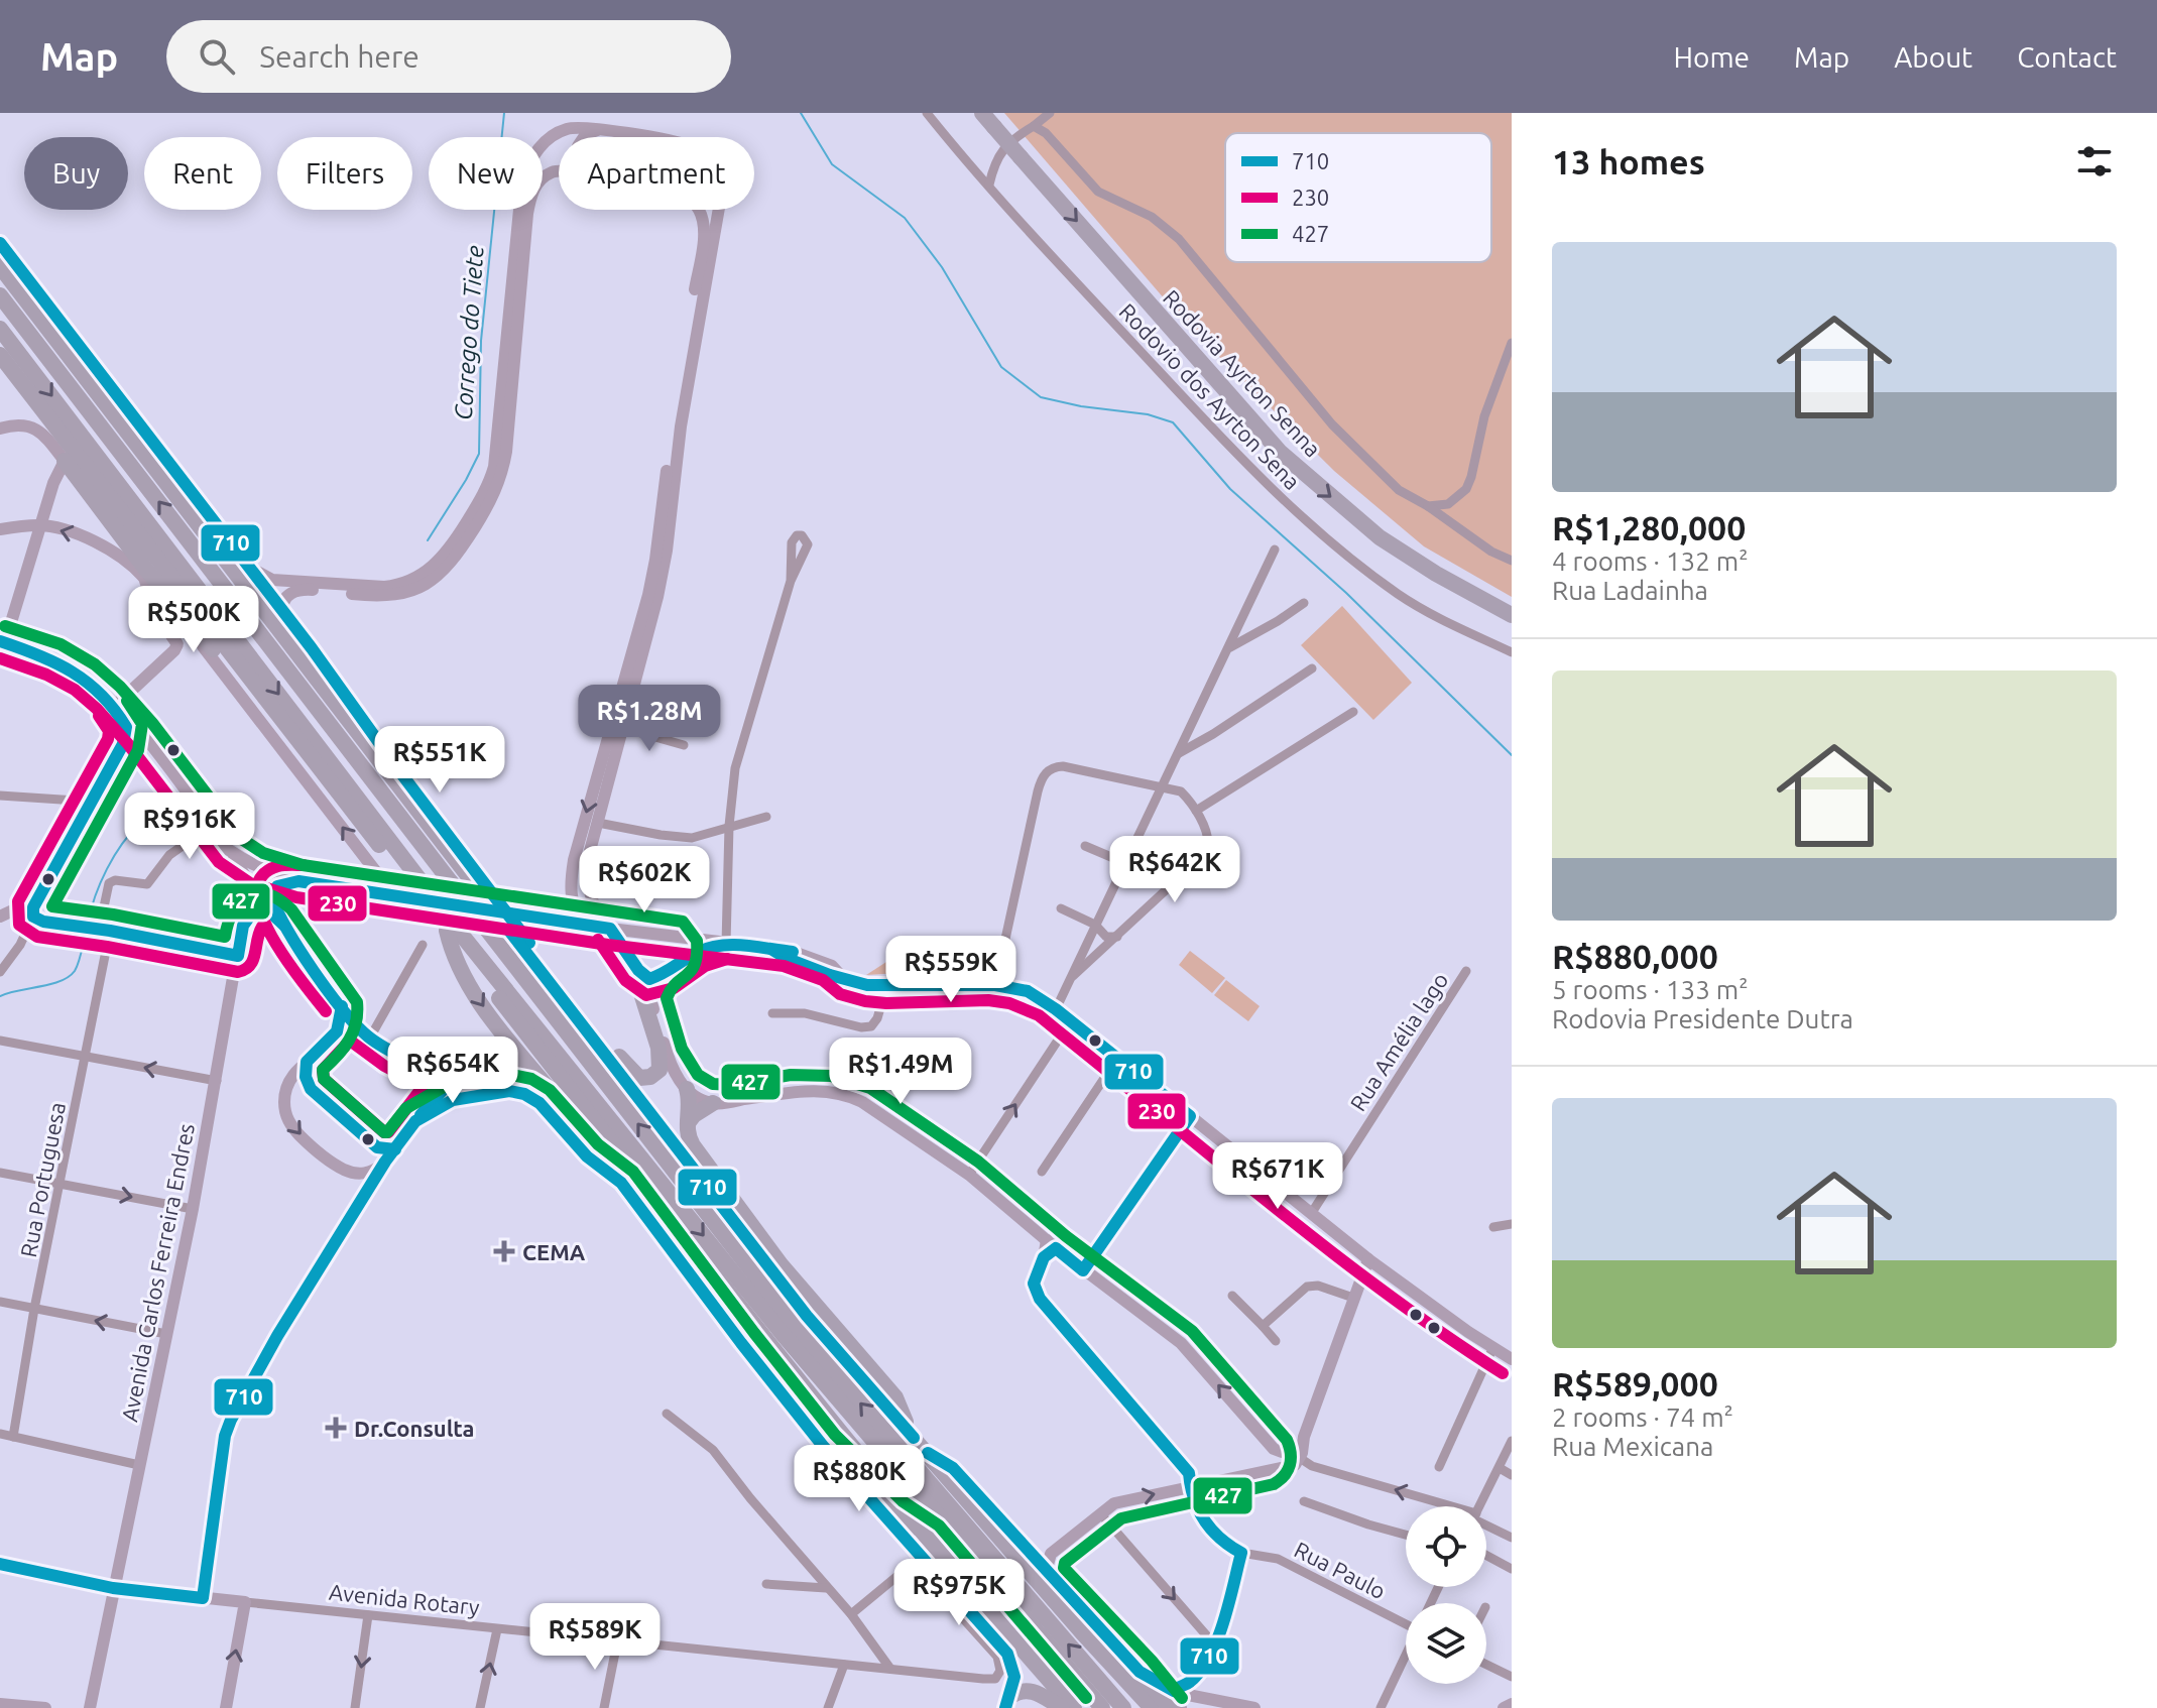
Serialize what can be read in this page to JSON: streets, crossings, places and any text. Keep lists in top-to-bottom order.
{
  "streets": {
    "highway": ["Rodovia Ayrton Senna"],
    "street": [
      "Rodovio dos Ayrton Sena",
      "Rua Amélia lago",
      "Rua Portuguesa",
      "Avenida Carlos Ferreira Endres",
      "Rua Paulo",
      "Avenida Rotary"
    ]
  },
  "crossings": [
    ["Avenida Carlos Ferreira Endres", "Avenida Rotary"]
  ],
  "one_way": ["Rodovia Ayrton Senna"],
  "water": ["Corrego do Tiete"],
  "places": {
    "health": ["CEMA", "Dr.Consulta"]
  },
  "lines": ["transit line 710", "transit line 427", "transit line 230"],
  "legend": ["710", "230", "427"],
  "page": {
    "header": "Map",
    "search": "Search here",
    "nav": [
      "Home",
      "Map",
      "About",
      "Contact"
    ],
    "heading": "13 homes",
    "chip": [
      "Buy",
      "Rent",
      "Filters",
      "New",
      "Apartment"
    ],
    "list": [
      {
        "name": "R$1,280,000",
        "note": "4 rooms · 132 m² · Rua Ladainha"
      },
      {
        "name": "R$880,000",
        "note": "5 rooms · 133 m² · Rodovia Presidente Dutra"
      },
      {
        "name": "R$589,000",
        "note": "2 rooms · 74 m² · Rua Mexicana"
      }
    ],
    "price": [
      "R$500K",
      "R$1.28M",
      "R$551K",
      "R$916K",
      "R$642K",
      "R$602K",
      "R$559K",
      "R$654K",
      "R$1.49M",
      "R$671K",
      "R$880K",
      "R$975K",
      "R$589K"
    ]
  }
}
